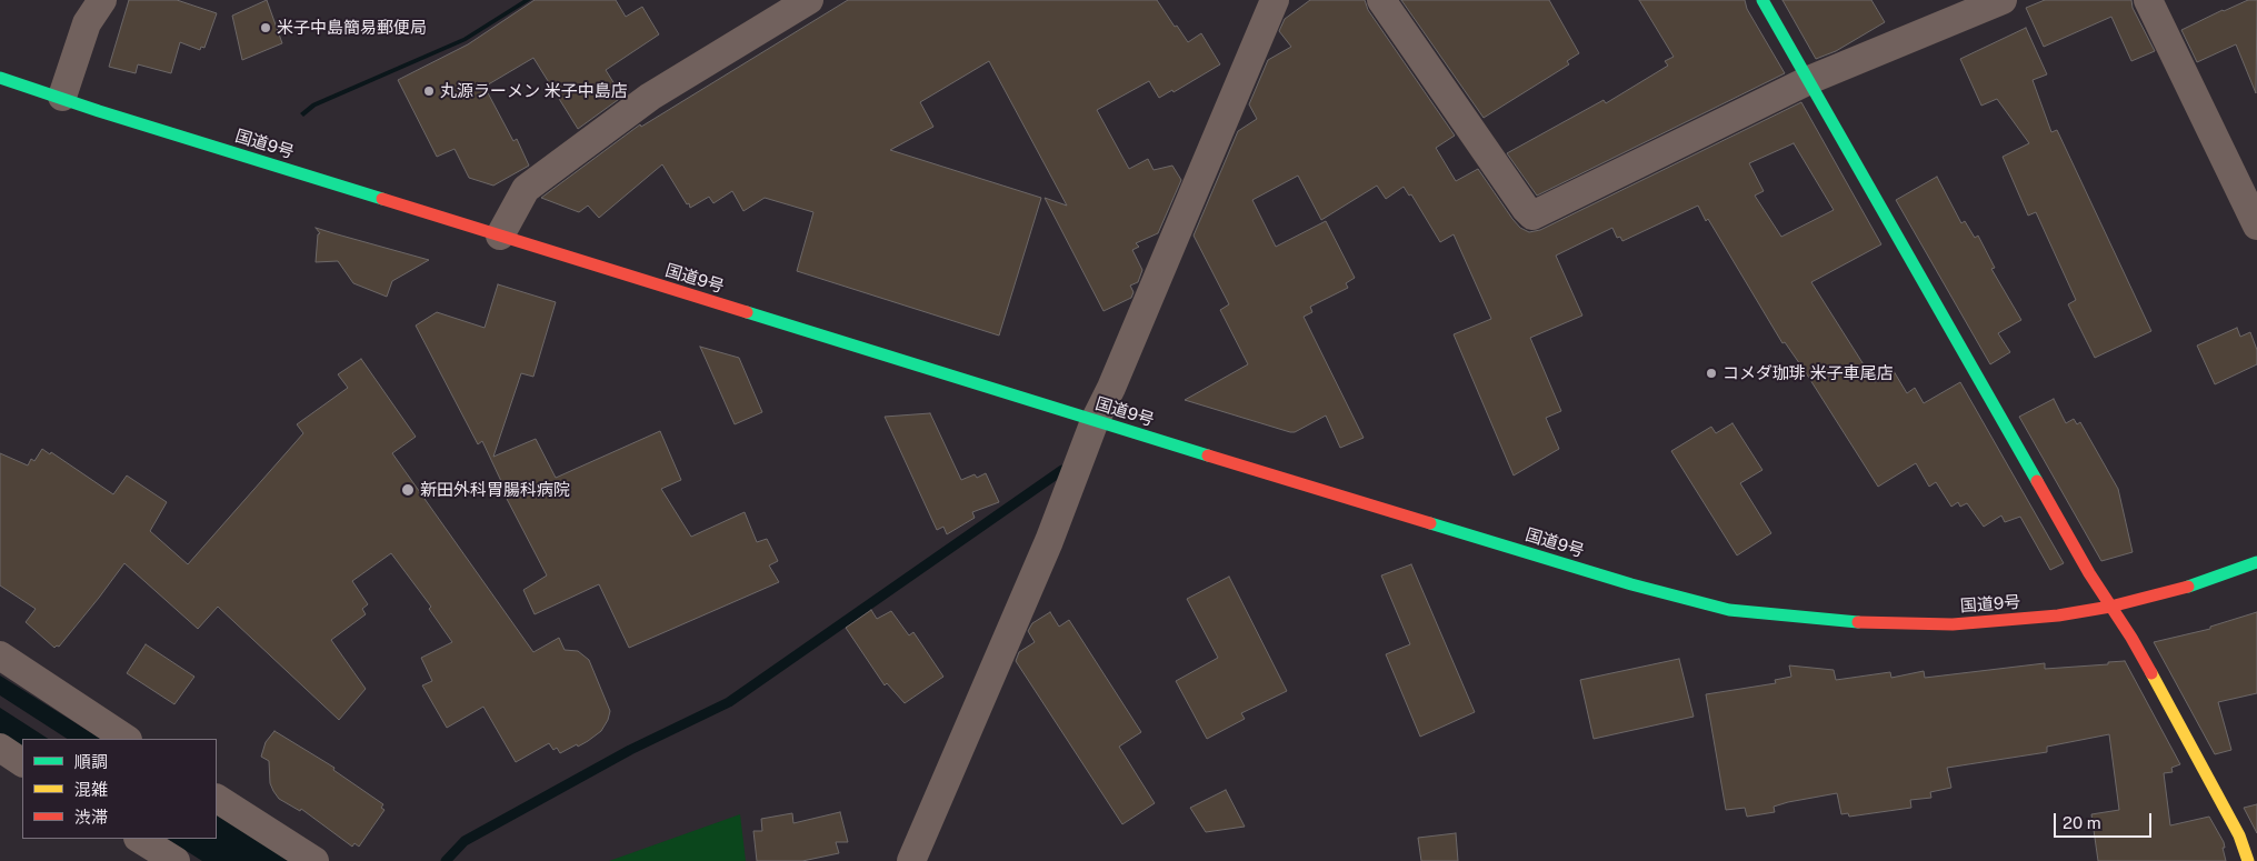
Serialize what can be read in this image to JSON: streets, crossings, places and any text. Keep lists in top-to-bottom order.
{
  "streets": {
    "main road": ["国道9号"]
  },
  "places": [
    "米子中島簡易郵便局",
    "丸源ラーメン 米子中島店",
    "コメダ珈琲 米子車尾店",
    "新田外科胃腸科病院"
  ],
  "legend": ["順調", "混雑", "渋滞"],
  "scale_bar": "20 m"
}
